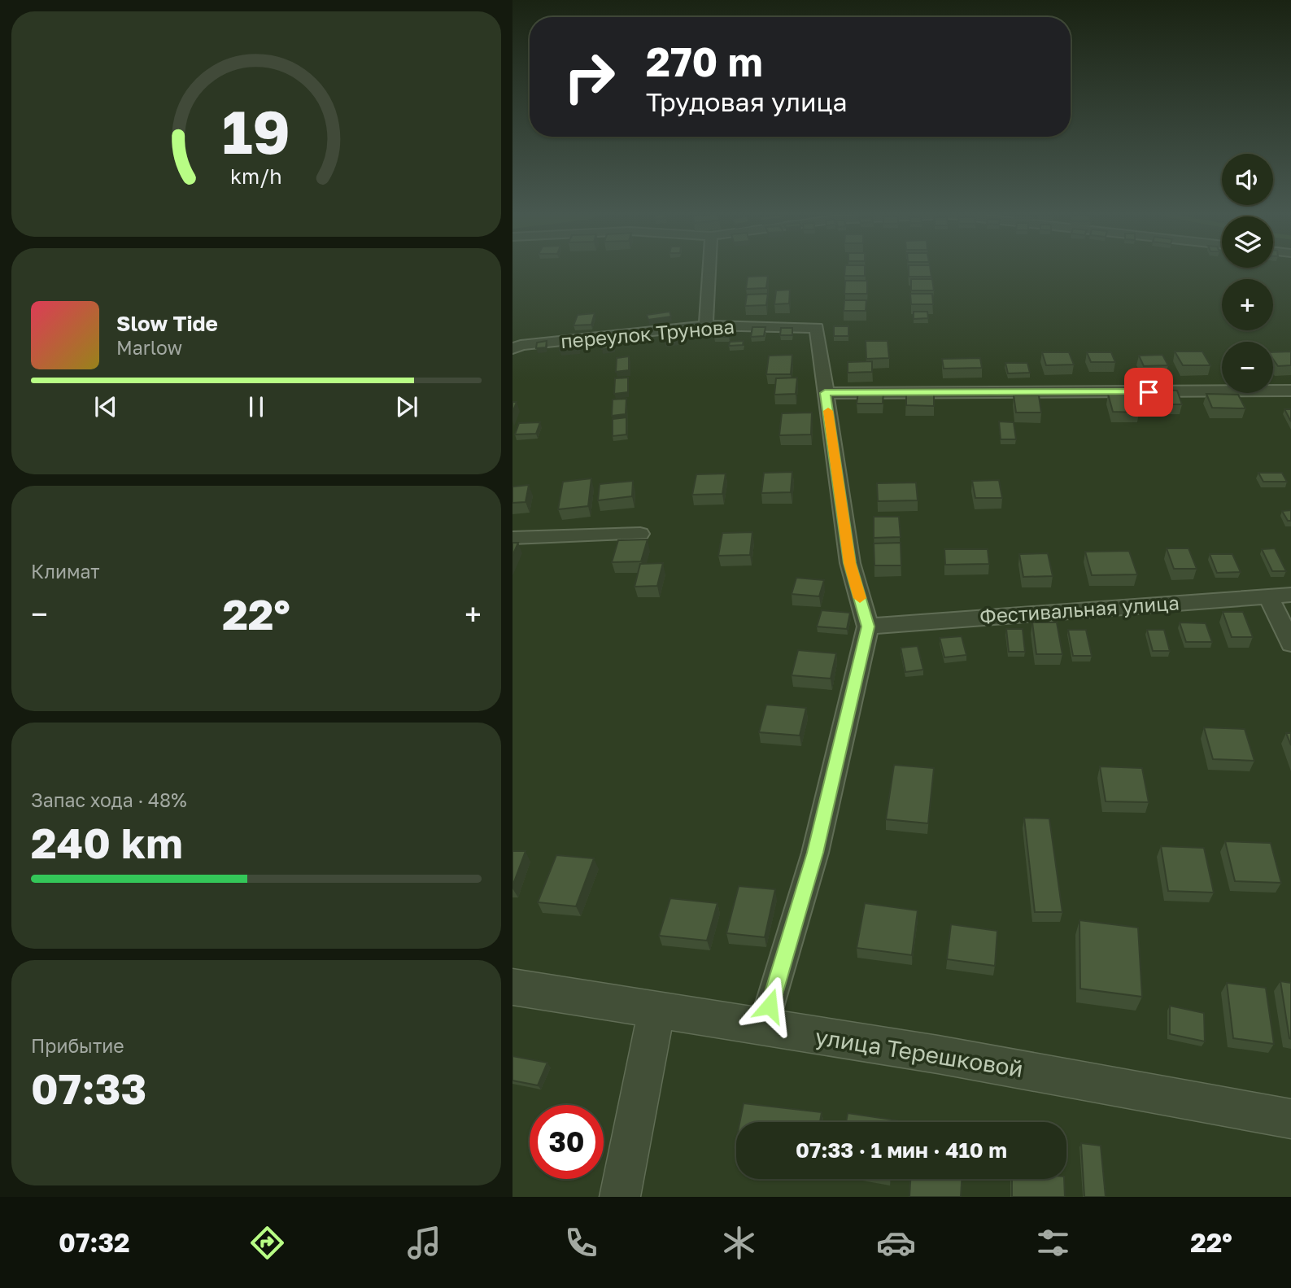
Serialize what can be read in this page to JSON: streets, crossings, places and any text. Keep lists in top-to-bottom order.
{
  "streets": {
    "street": ["переулок Трунова", "Фестивальная улица", "улица Терешковой"]
  },
  "crossings": [
    ["переулок Трунова", "Фестивальная улица"],
    ["переулок Трунова", "улица Терешковой"]
  ],
  "page": {
    "turn": ["270 m", "Трудовая улица"],
    "map_buttons": ["+", "−"],
    "song": ["Slow Tide", "Marlow"],
    "tile": [
      "Климат",
      ["Запас хода · 48%", "240 km"],
      ["Прибытие", "07:33"]
    ],
    "heat": ["−", "22°", "+"],
    "limit": "30",
    "trip": "07:33 · 1 мин · 410 m",
    "tabs": ["07:32", "22°"],
    "gauge": ["19", "km/h"]
  }
}
